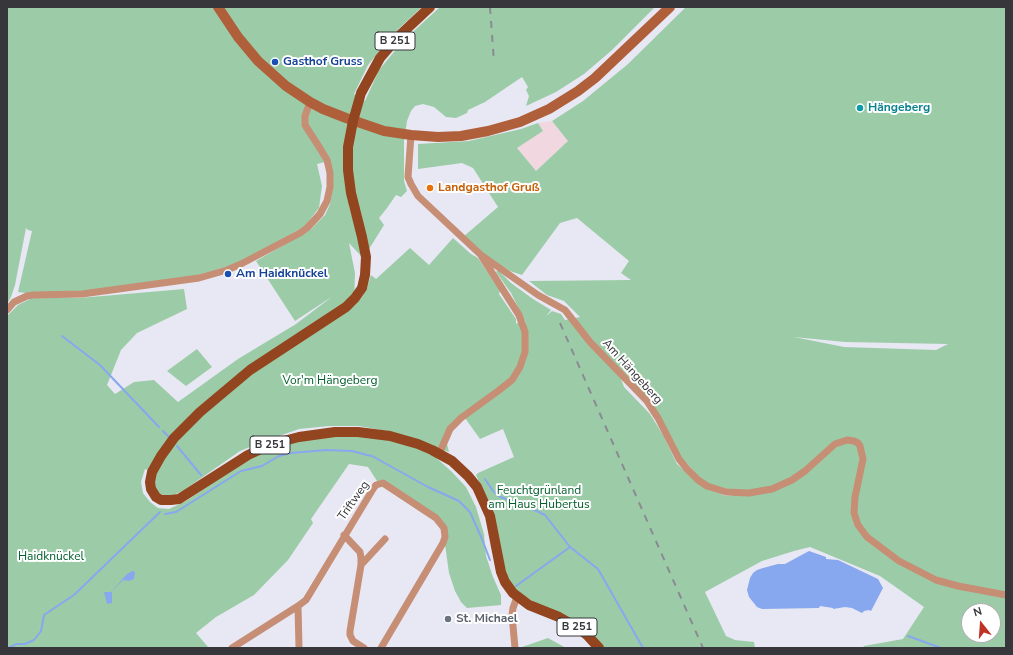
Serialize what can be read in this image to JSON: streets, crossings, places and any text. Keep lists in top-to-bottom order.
{
  "streets": {
    "main road": ["B 251"],
    "street": ["Am Hängeberg", "Triftweg"]
  },
  "parks": ["Vor'm Hängeberg", "Feuchtgrünland am Haus Hubertus", "Haidknückel"],
  "places": [
    "Gasthof Gruss",
    "Hängeberg",
    "Landgasthof Gruß",
    "Am Haidknückel",
    "St. Michael"
  ],
  "north": "top"
}
